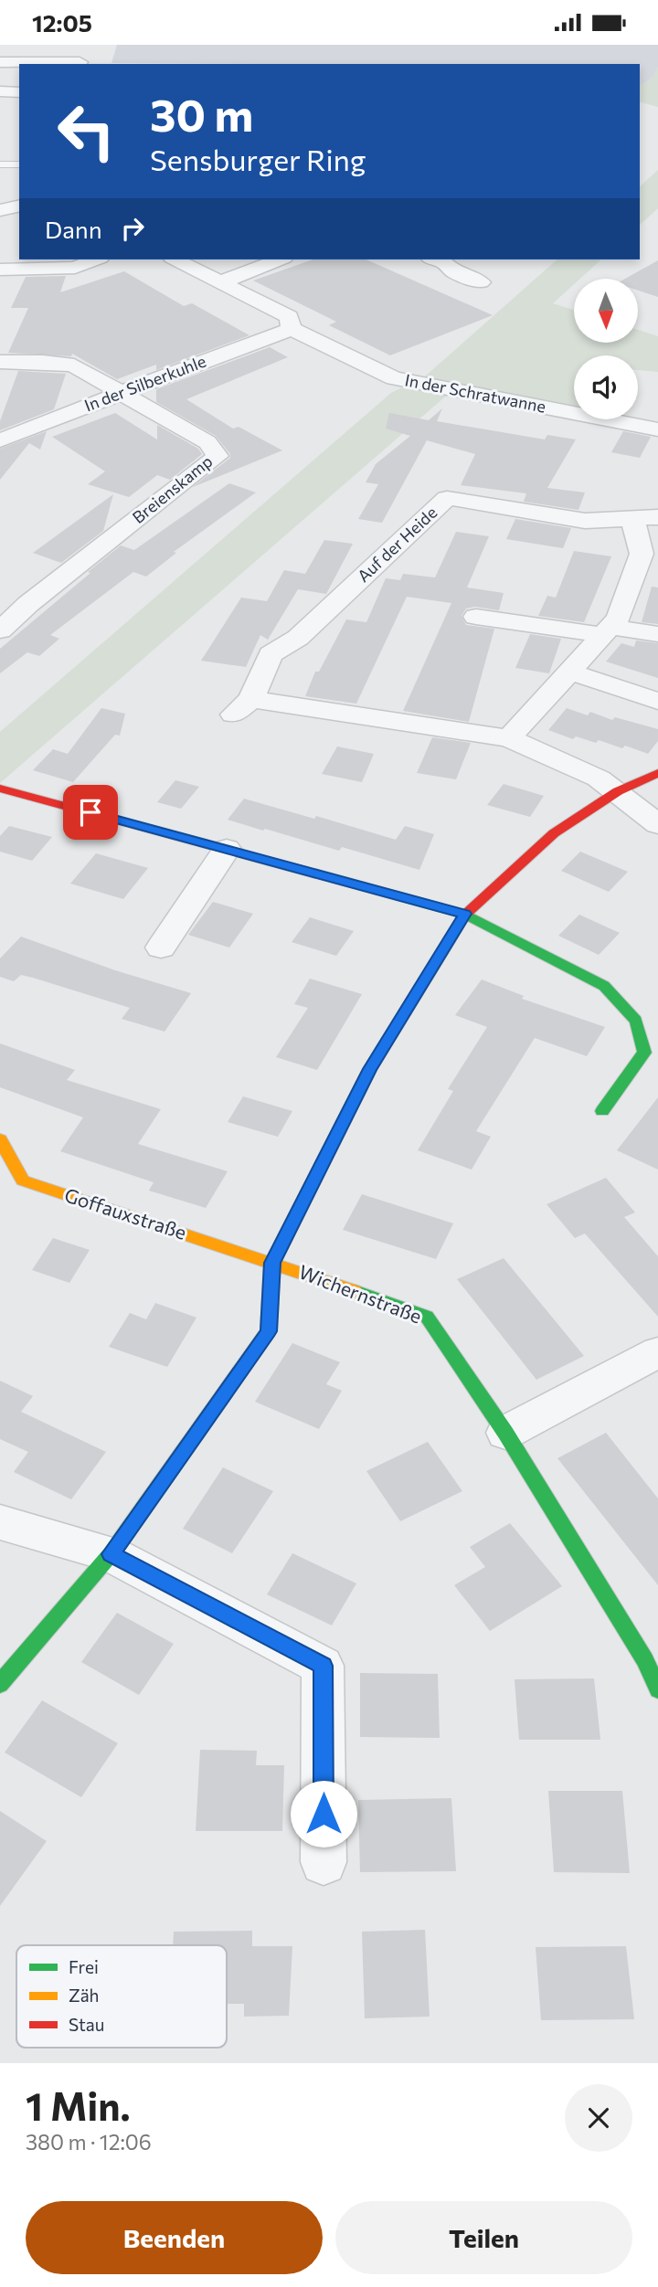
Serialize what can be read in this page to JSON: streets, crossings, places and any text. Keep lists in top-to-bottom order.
{
  "streets": {
    "street": [
      "In der Silberkuhle",
      "In der Schratwanne",
      "Breienskamp",
      "Auf der Heide",
      "Goffauxstraße",
      "Wichernstraße"
    ]
  },
  "crossings": [
    ["In der Silberkuhle", "In der Schratwanne"],
    ["In der Silberkuhle", "Breienskamp"],
    ["Goffauxstraße", "Wichernstraße"]
  ],
  "legend": ["Frei", "Zäh", "Stau"],
  "north": "bottom",
  "page": {
    "status": "12:05",
    "turn": ["30 m", "Sensburger Ring"],
    "then": "Dann",
    "heading": ["1 Min.", "380 m · 12:06"],
    "buttons": ["Beenden", "Teilen"]
  }
}
